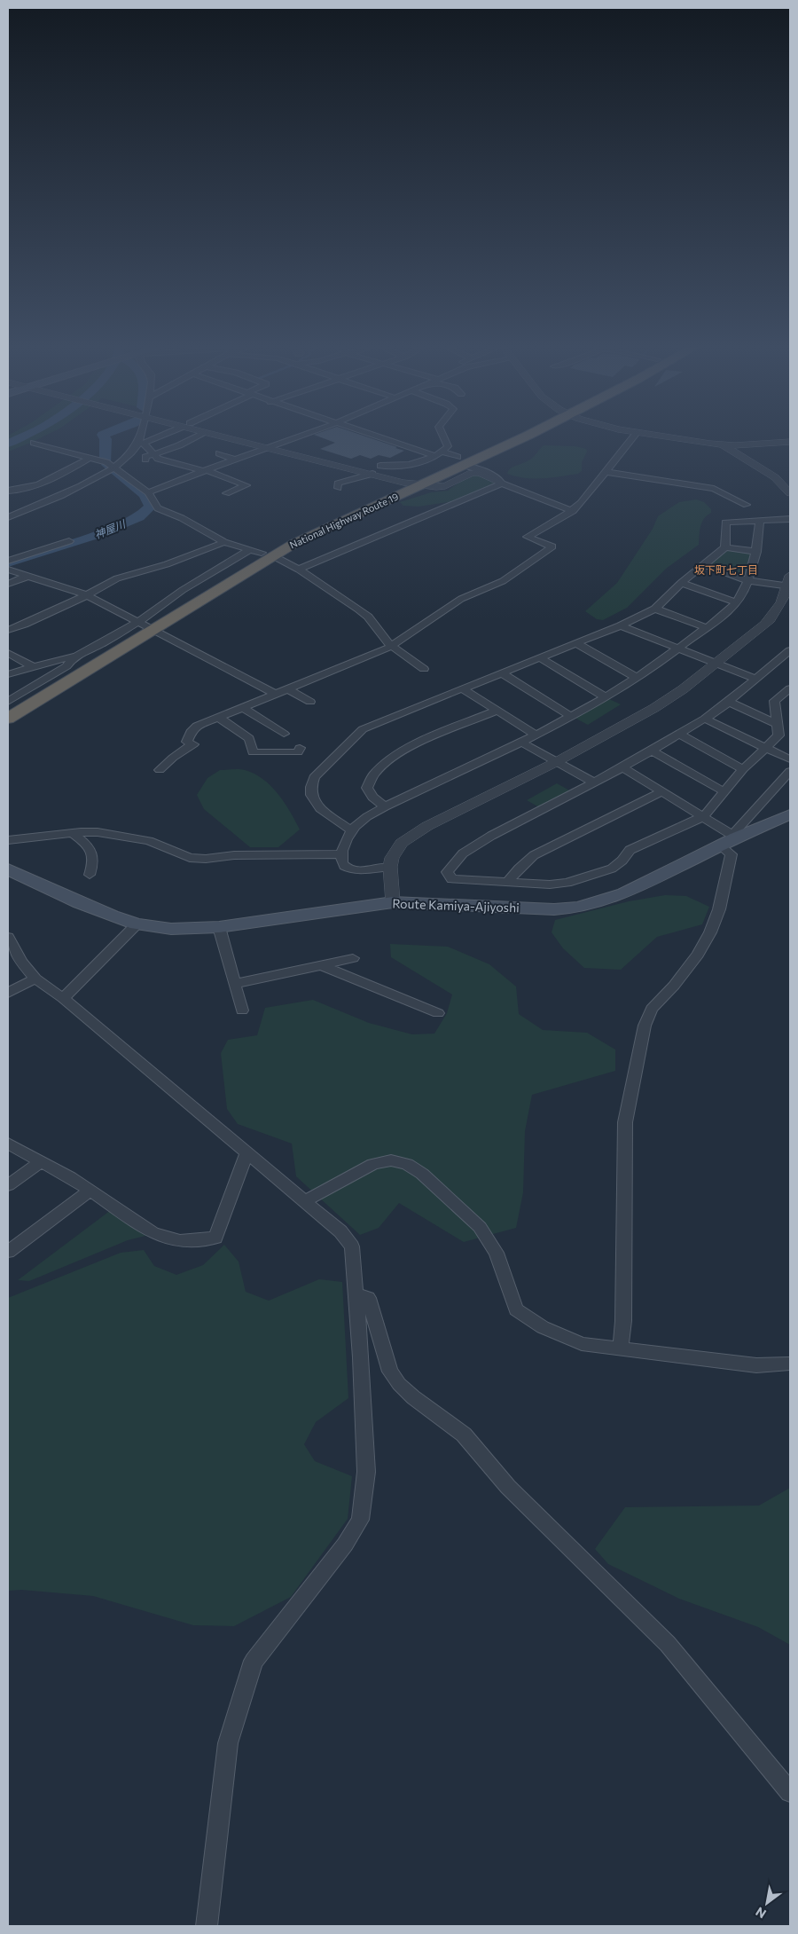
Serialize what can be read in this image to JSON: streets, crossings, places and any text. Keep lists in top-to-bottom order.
{
  "streets": {
    "highway": ["National Highway Route 19"],
    "main road": ["Route Kamiya-Ajiyoshi"]
  },
  "districts": ["坂下町七丁目"],
  "water": ["神屋川"],
  "north": "bottom left"
}
